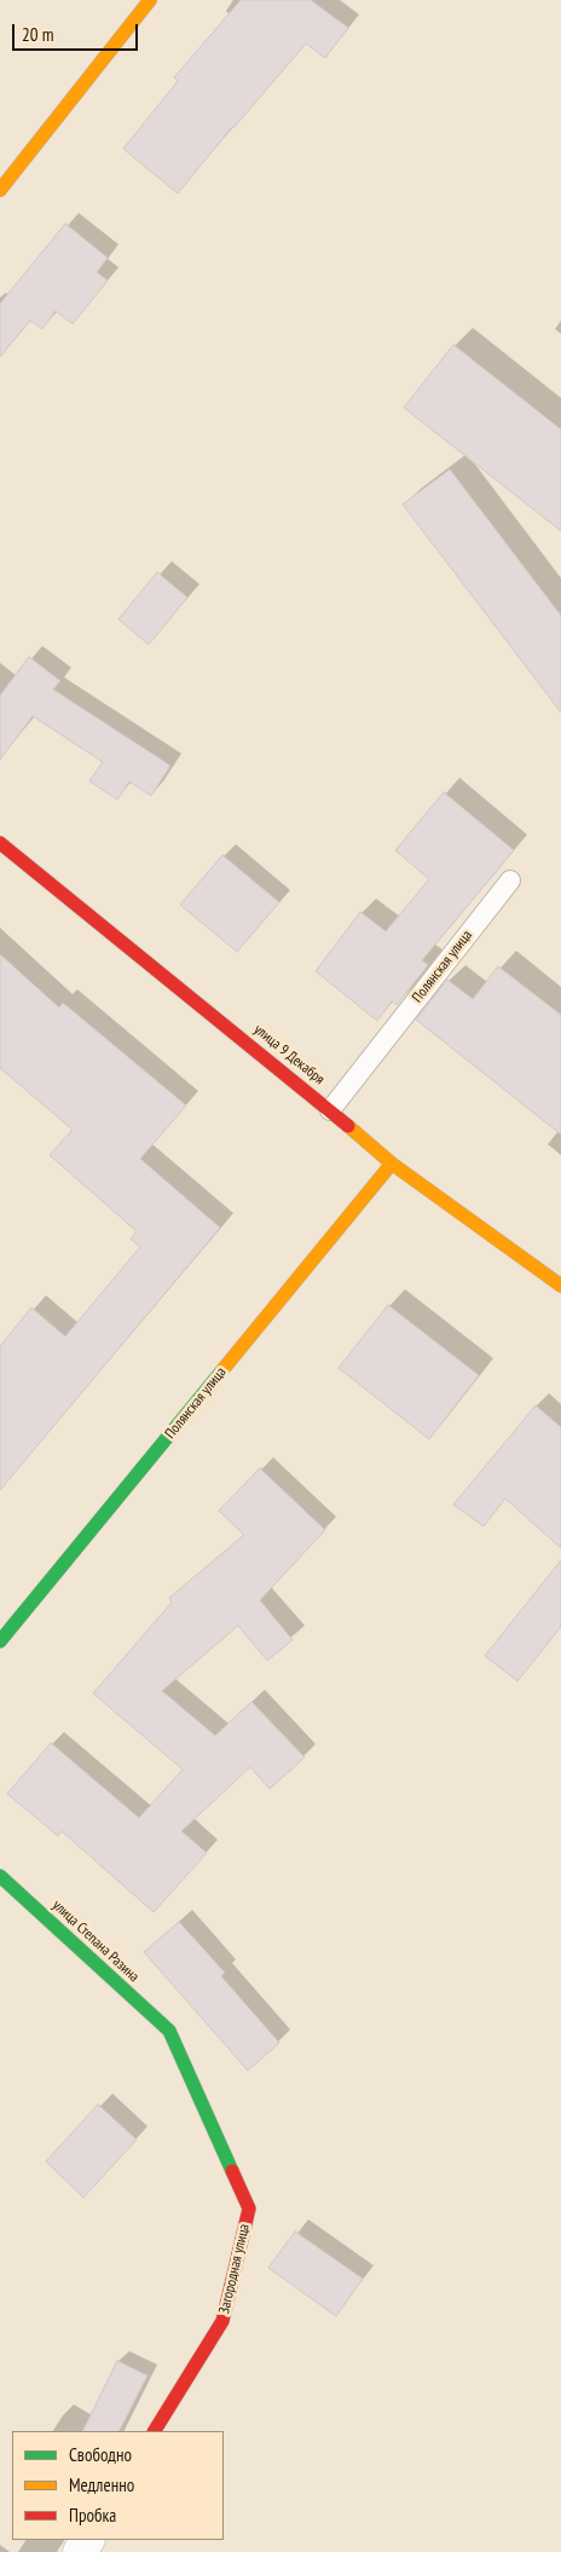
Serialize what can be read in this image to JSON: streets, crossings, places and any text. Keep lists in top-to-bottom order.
{
  "streets": {
    "street": [
      "Полянская улица",
      "улица 9 Декабря",
      "улица Степана Разина",
      "Загородная улица"
    ]
  },
  "crossings": [
    ["Полянская улица", "улица 9 Декабря"],
    ["улица Степана Разина", "Загородная улица"]
  ],
  "legend": ["Свободно", "Медленно", "Пробка"],
  "scale_bar": "20 m"
}
